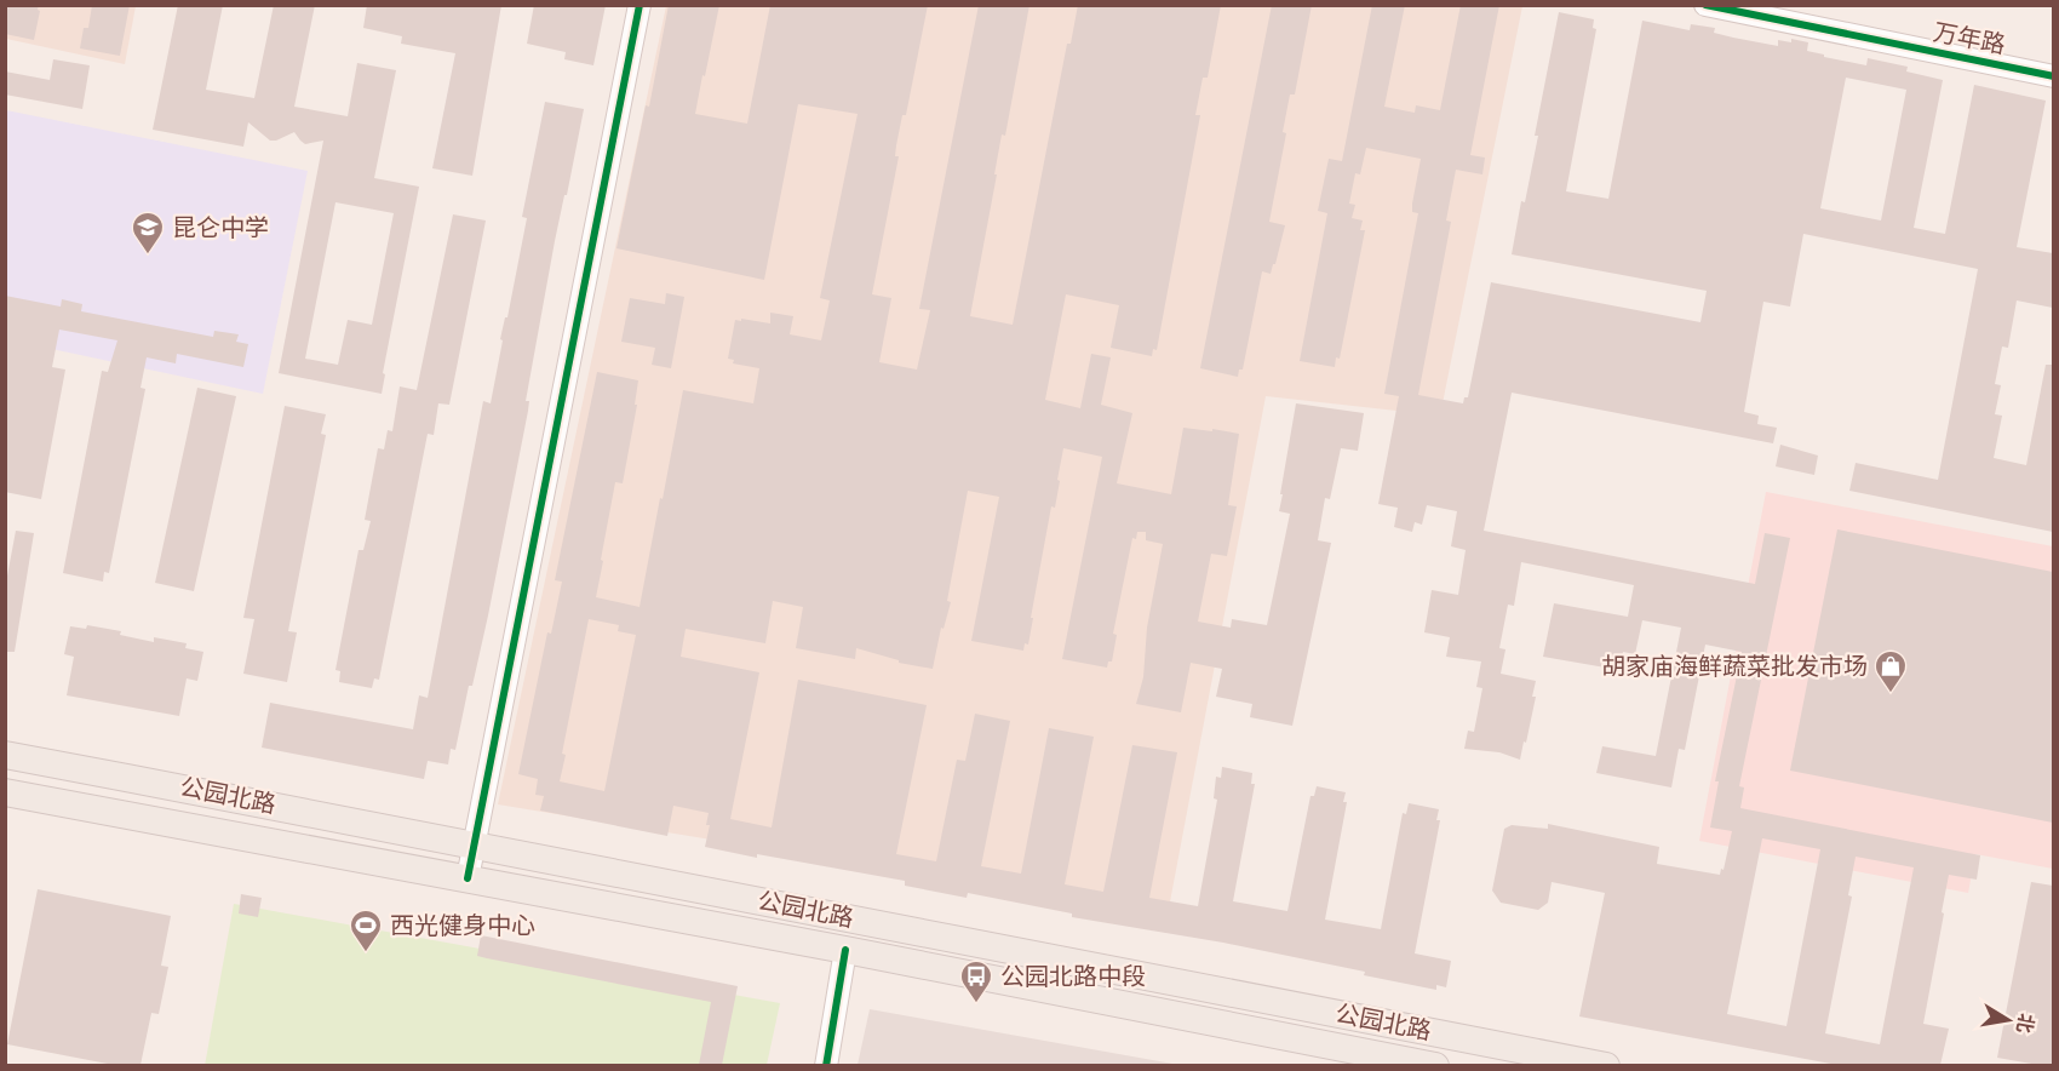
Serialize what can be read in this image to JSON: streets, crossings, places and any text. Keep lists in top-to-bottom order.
{
  "streets": {
    "main road": ["公园北路"],
    "street": ["万年路"]
  },
  "places": {
    "school or university": ["昆仑中学"],
    "shop": ["胡家庙海鲜蔬菜批发市场"],
    "sports": ["西光健身中心"],
    "bus stop": ["公园北路中段"]
  },
  "north": "right"
}
